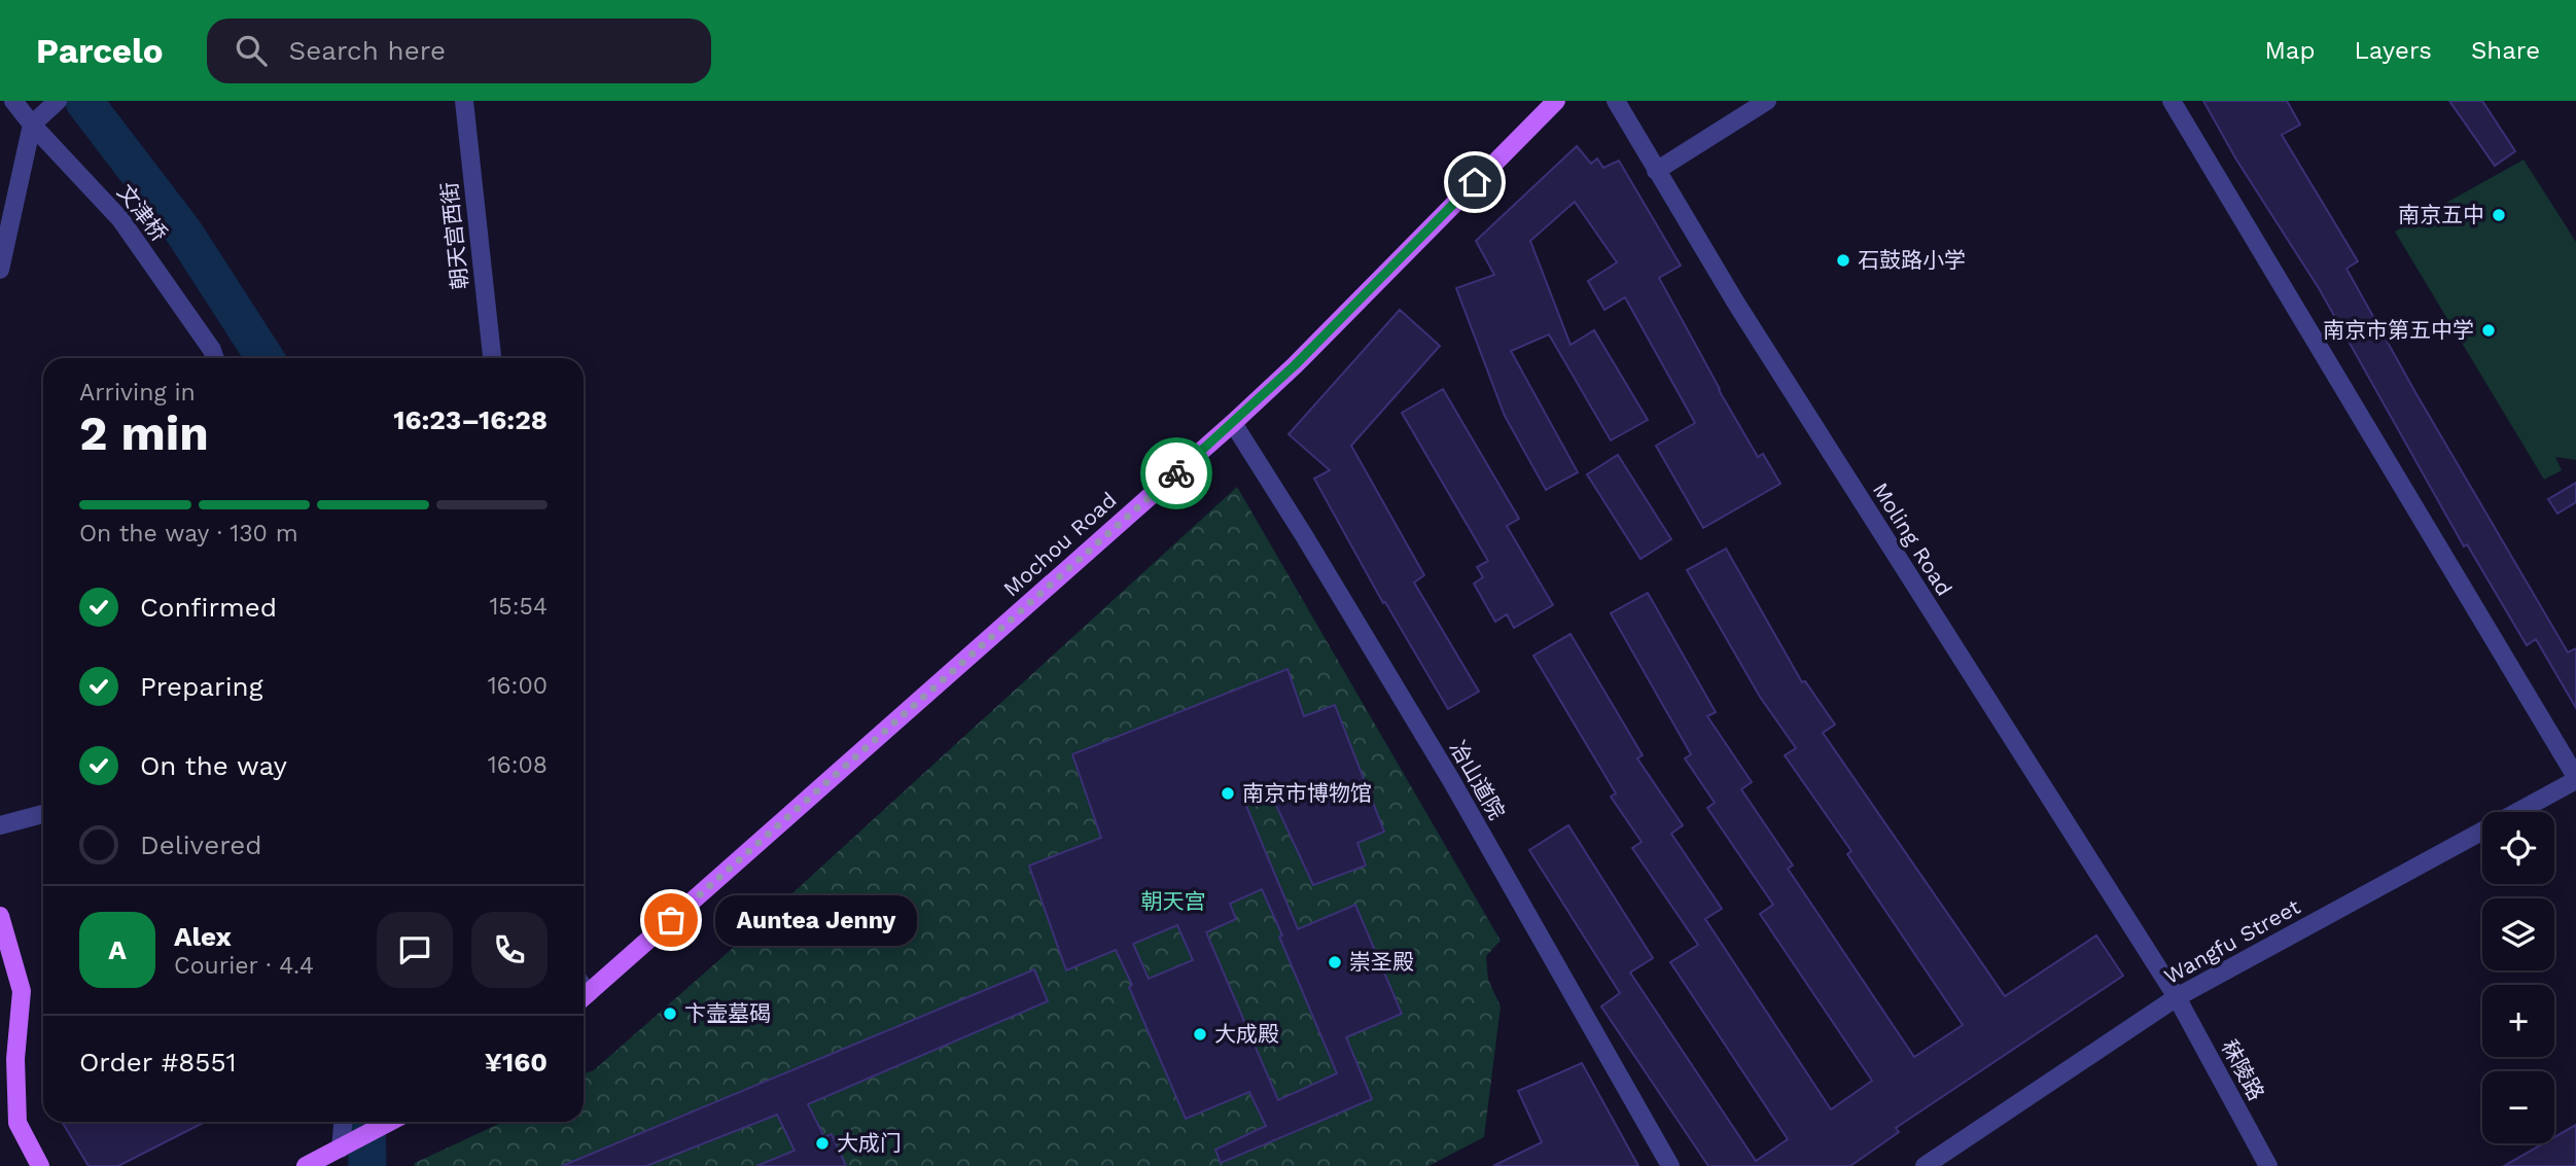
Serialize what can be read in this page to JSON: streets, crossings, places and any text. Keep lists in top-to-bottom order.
{
  "streets": {
    "main road": ["Mochou Road"],
    "street": [
      "文津桥",
      "朝天宫西街",
      "Moling Road",
      "冶山道院",
      "Wangfu Street",
      "秣陵路"
    ]
  },
  "crossings": [
    ["Moling Road", "Wangfu Street"],
    ["Moling Road", "秣陵路"],
    ["Mochou Road", "冶山道院"],
    ["Wangfu Street", "秣陵路"]
  ],
  "parks": ["朝天宫"],
  "places": [
    "南京五中",
    "石鼓路小学",
    "南京市第五中学",
    "南京市博物馆",
    "Auntea Jenny",
    "崇圣殿",
    "卞壸墓碣",
    "大成殿",
    "大成门"
  ],
  "page": {
    "header": "Parcelo",
    "search": "Search here",
    "nav": ["Map", "Layers", "Share"],
    "heading": ["2 min", "Arriving in", "16:23–16:28"],
    "panel": [
      "Alex",
      "Courier · 4.4",
      "Order #8551",
      "¥160"
    ],
    "bar": "On the way · 130 m",
    "list": [
      ["Confirmed", "15:54"],
      ["Preparing", "16:00"],
      ["On the way", "16:08"],
      "Delivered"
    ],
    "map_buttons": ["+", "−"],
    "bubble": "Auntea Jenny",
    "round": "A"
  }
}
